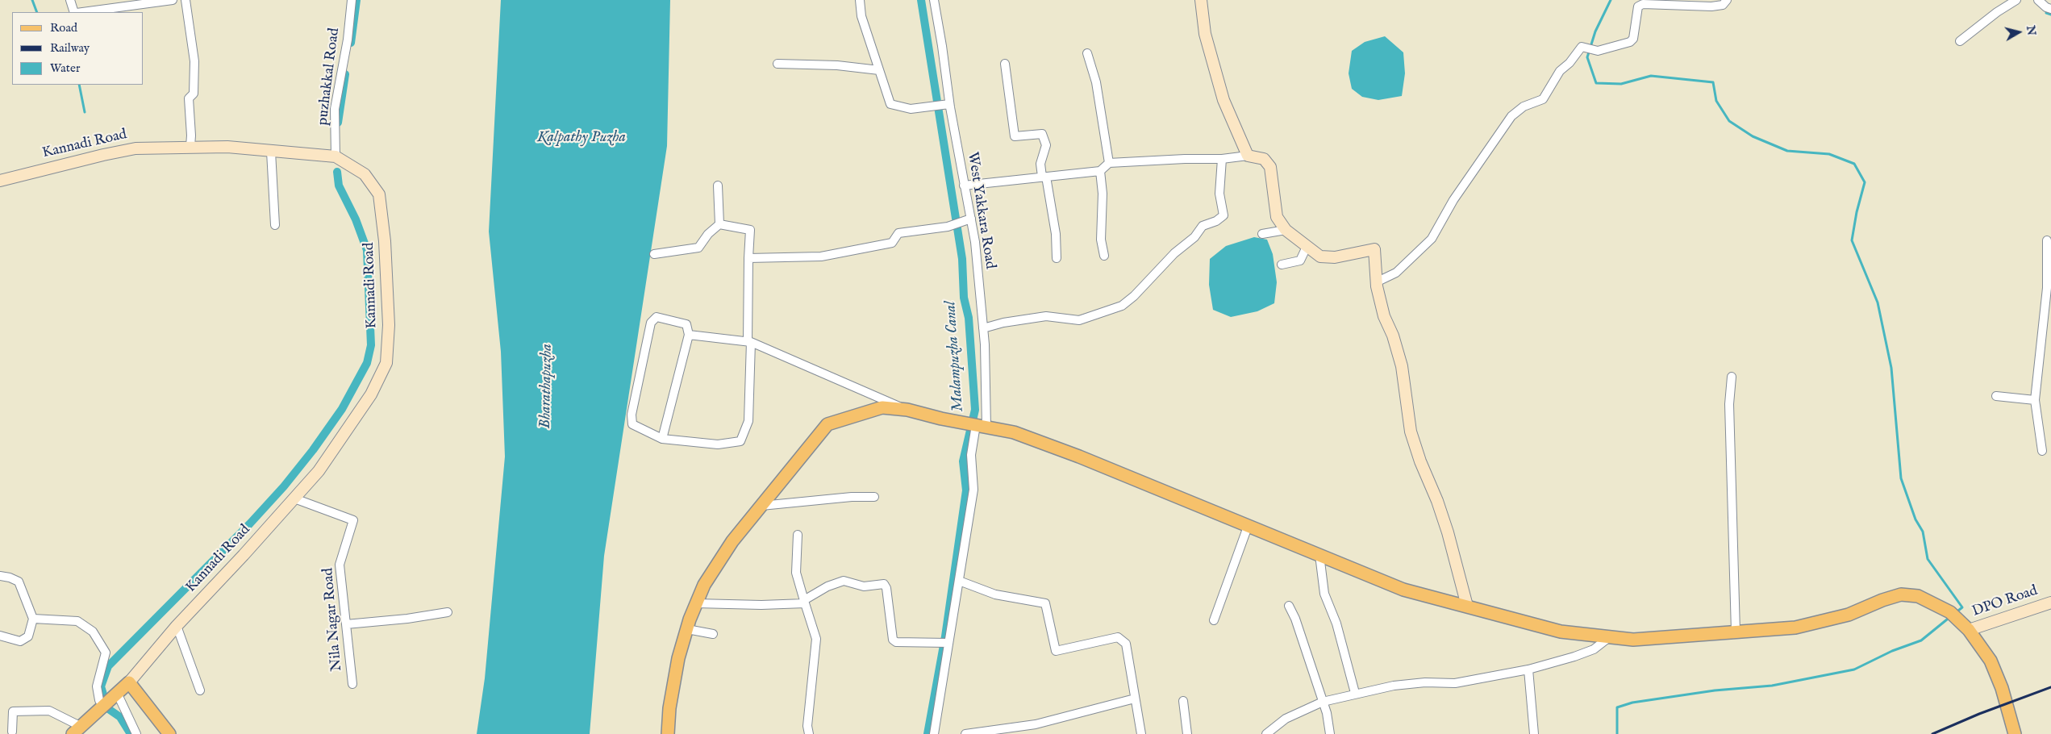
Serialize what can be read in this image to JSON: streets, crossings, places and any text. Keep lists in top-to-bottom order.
{
  "streets": {
    "street": [
      "puzhakkal Road",
      "Kannadi Road",
      "West Yakkara Road",
      "DPO Road",
      "Nila Nagar Road"
    ]
  },
  "crossings": [
    ["puzhakkal Road", "Kannadi Road"],
    ["Kannadi Road", "Nila Nagar Road"]
  ],
  "water": ["Kalpathy Puzha", "Malampuzha Canal", "Bharathapuzha"],
  "legend": ["Road", "Railway", "Water"],
  "north": "right"
}
